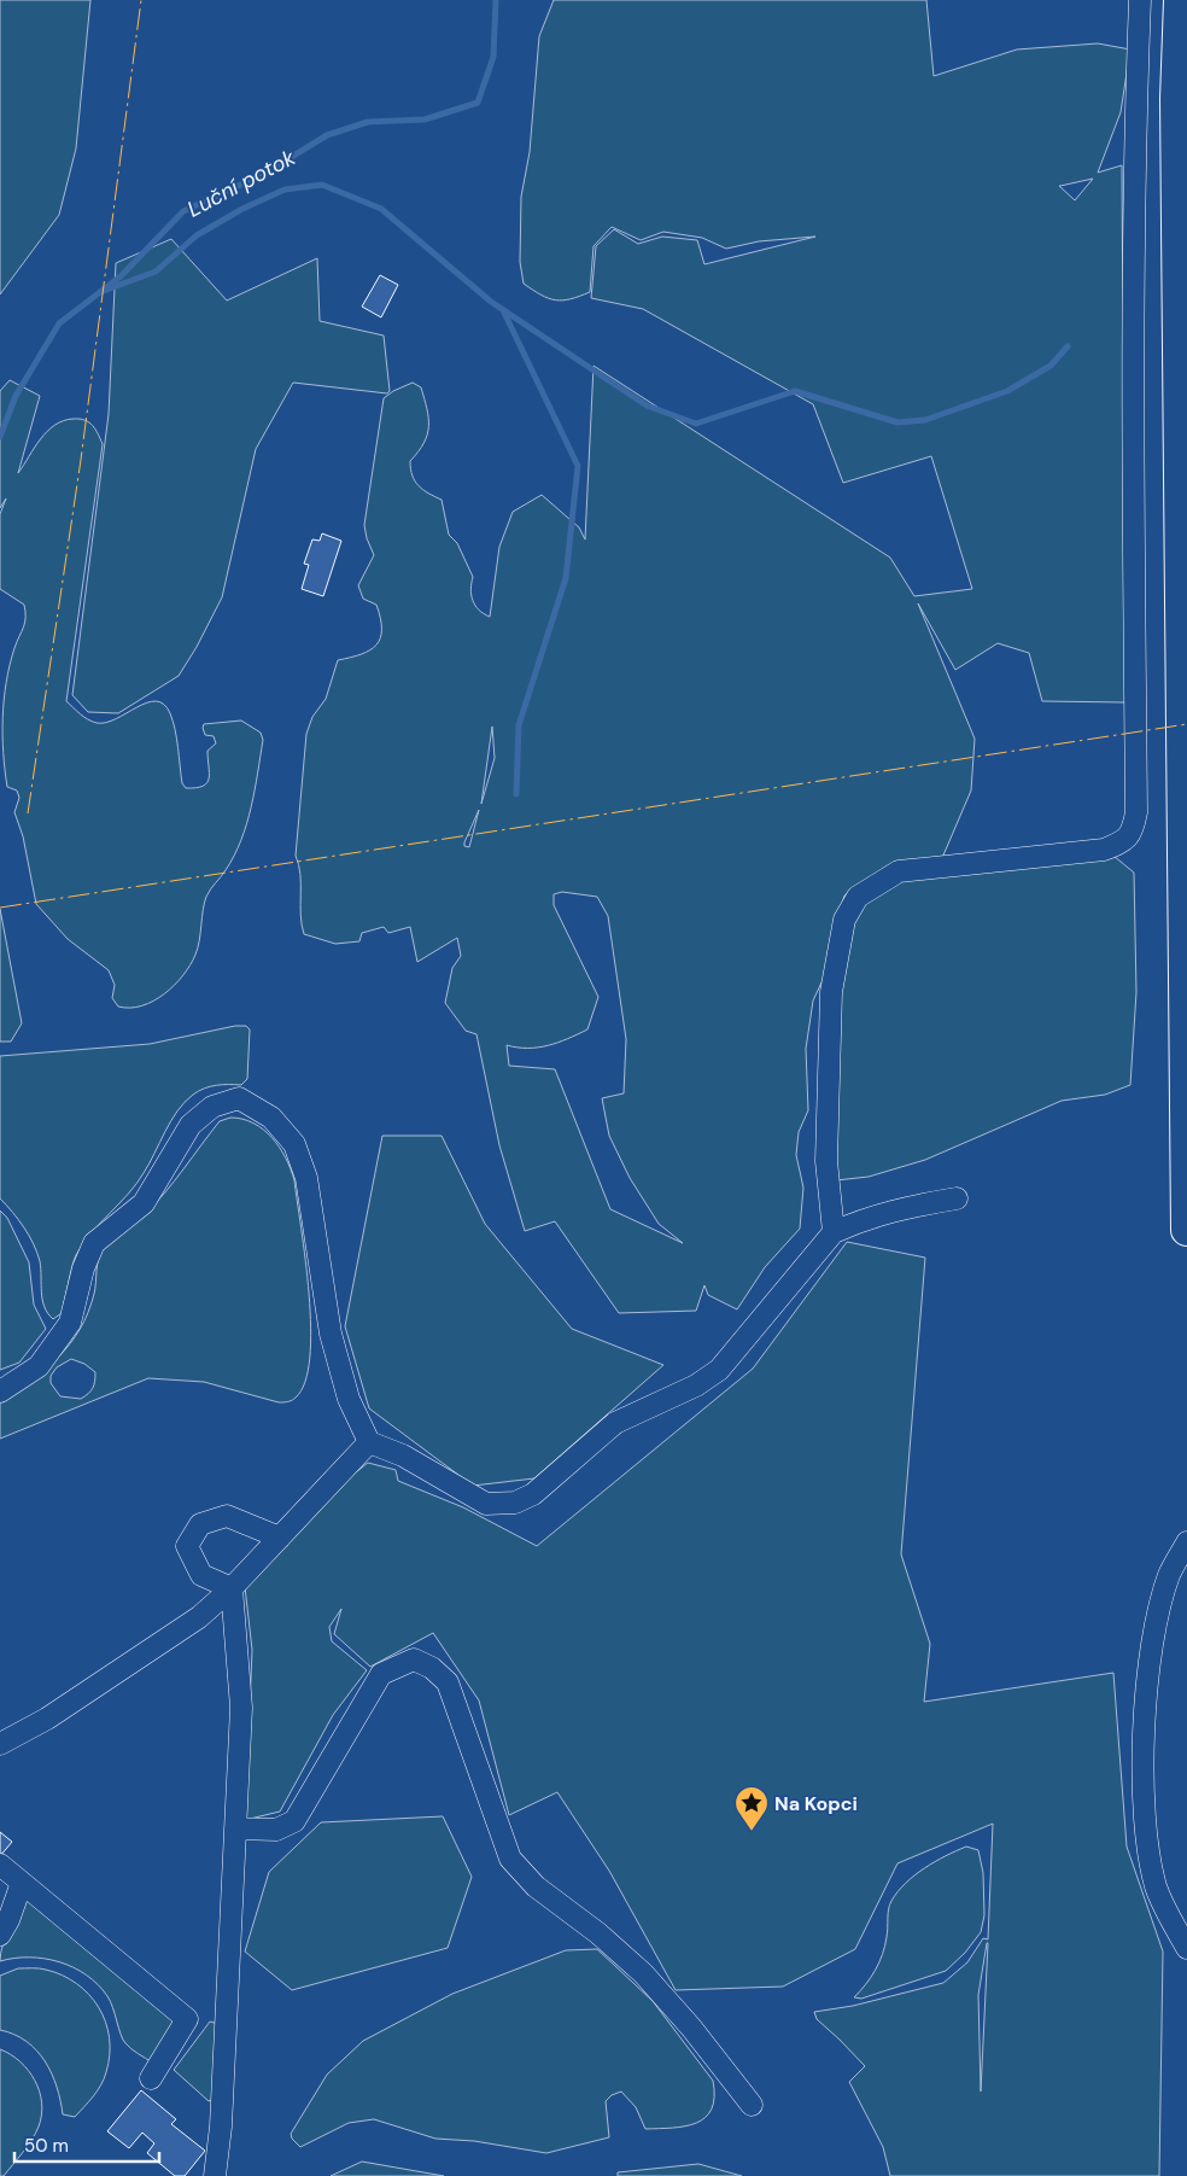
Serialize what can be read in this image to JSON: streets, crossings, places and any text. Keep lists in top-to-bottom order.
{
  "water": ["Luční potok"],
  "places": {
    "place": ["Na Kopci"]
  },
  "scale_bar": "50 m"
}
